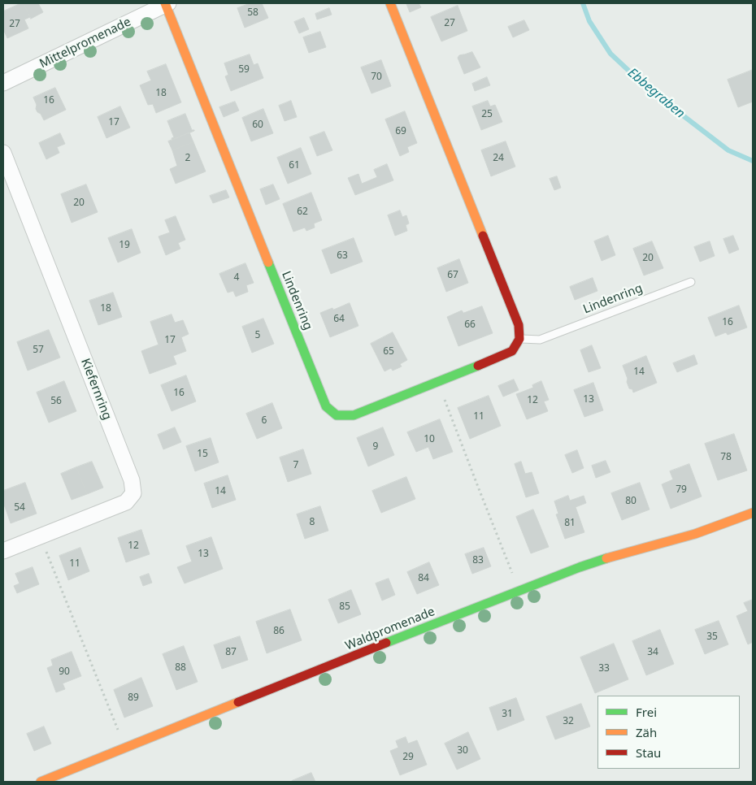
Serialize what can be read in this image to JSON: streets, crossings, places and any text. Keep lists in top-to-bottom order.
{
  "streets": {
    "street": [
      "Mittelpromenade",
      "Lindenring",
      "Kiefernring",
      "Waldpromenade"
    ]
  },
  "crossings": [
    ["Mittelpromenade", "Lindenring"]
  ],
  "water": ["Ebbegraben"],
  "house_numbers": [
    "58",
    "27",
    "27",
    "59",
    "70",
    "18",
    "16",
    "25",
    "17",
    "60",
    "69",
    "2",
    "24",
    "61",
    "20",
    "62",
    "19",
    "63",
    "20",
    "67",
    "4",
    "18",
    "64",
    "16",
    "66",
    "5",
    "17",
    "57",
    "65",
    "14",
    "16",
    "13",
    "12",
    "56",
    "11",
    "6",
    "10",
    "9",
    "15",
    "78",
    "7",
    "79",
    "14",
    "80",
    "54",
    "8",
    "81",
    "12",
    "13",
    "83",
    "11",
    "84",
    "85",
    "86",
    "35",
    "87",
    "34",
    "88",
    "33",
    "90",
    "89",
    "31",
    "32",
    "30",
    "29"
  ],
  "legend": ["Frei", "Zäh", "Stau"]
}
